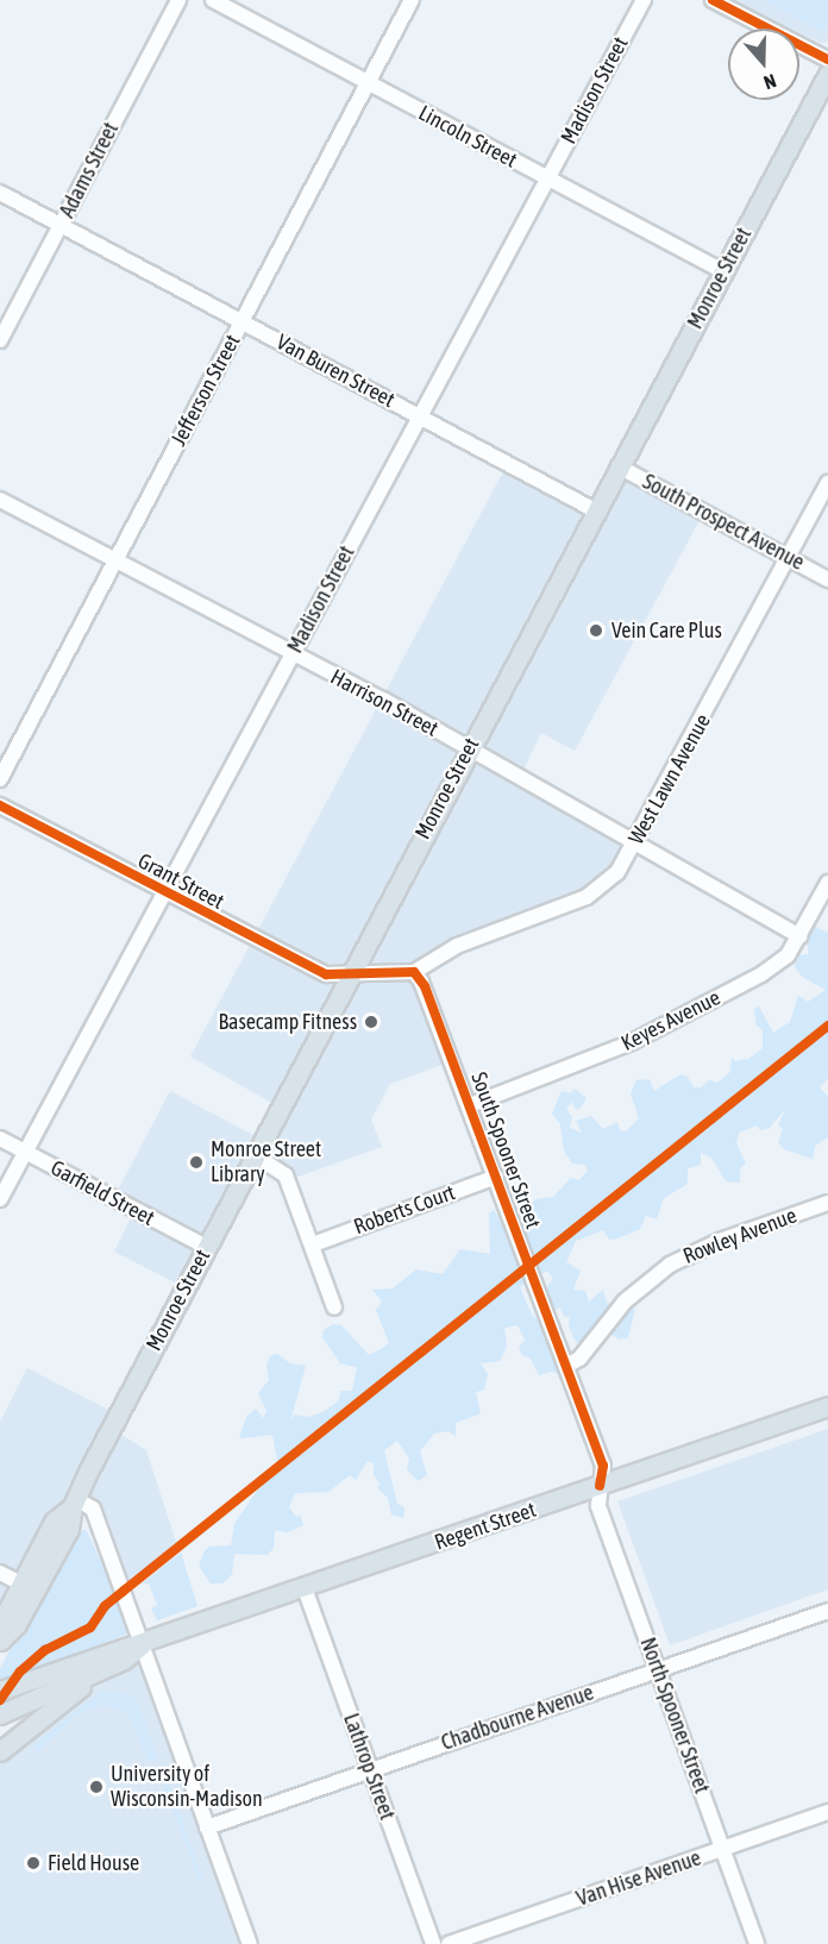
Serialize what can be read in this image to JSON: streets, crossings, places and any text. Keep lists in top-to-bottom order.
{
  "streets": {
    "main road": ["Monroe Street", "Regent Street"],
    "street": [
      "Madison Street",
      "Lincoln Street",
      "Adams Street",
      "Van Buren Street",
      "Jefferson Street",
      "South Prospect Avenue",
      "Harrison Street",
      "West Lawn Avenue",
      "Grant Street",
      "Keyes Avenue",
      "South Spooner Street",
      "Garfield Street",
      "Roberts Court",
      "Rowley Avenue",
      "North Spooner Street",
      "Chadbourne Avenue",
      "Lathrop Street",
      "Van Hise Avenue"
    ]
  },
  "crossings": [
    ["Madison Street", "Lincoln Street"],
    ["Madison Street", "Van Buren Street"],
    ["Madison Street", "Harrison Street"],
    ["Madison Street", "Grant Street"],
    ["Madison Street", "Garfield Street"],
    ["Lincoln Street", "Monroe Street"],
    ["Lincoln Street", "Jefferson Street"],
    ["Adams Street", "Van Buren Street"],
    ["Monroe Street", "Van Buren Street"],
    ["Monroe Street", "South Prospect Avenue"],
    ["Monroe Street", "Harrison Street"],
    ["Monroe Street", "Grant Street"],
    ["Monroe Street", "Garfield Street"],
    ["Van Buren Street", "Jefferson Street"],
    ["Jefferson Street", "Harrison Street"],
    ["South Prospect Avenue", "West Lawn Avenue"],
    ["Harrison Street", "West Lawn Avenue"],
    ["Harrison Street", "Keyes Avenue"],
    ["West Lawn Avenue", "South Spooner Street"],
    ["Keyes Avenue", "South Spooner Street"],
    ["South Spooner Street", "Roberts Court"],
    ["South Spooner Street", "Rowley Avenue"],
    ["South Spooner Street", "Regent Street"],
    ["South Spooner Street", "North Spooner Street"],
    ["Regent Street", "North Spooner Street"],
    ["Regent Street", "Lathrop Street"],
    ["North Spooner Street", "Chadbourne Avenue"],
    ["North Spooner Street", "Van Hise Avenue"],
    ["Chadbourne Avenue", "Lathrop Street"]
  ],
  "places": [
    "Vein Care Plus",
    "Basecamp Fitness",
    "Monroe Street Library",
    "University of Wisconsin-Madison",
    "Field House"
  ],
  "north": "bottom"
}
